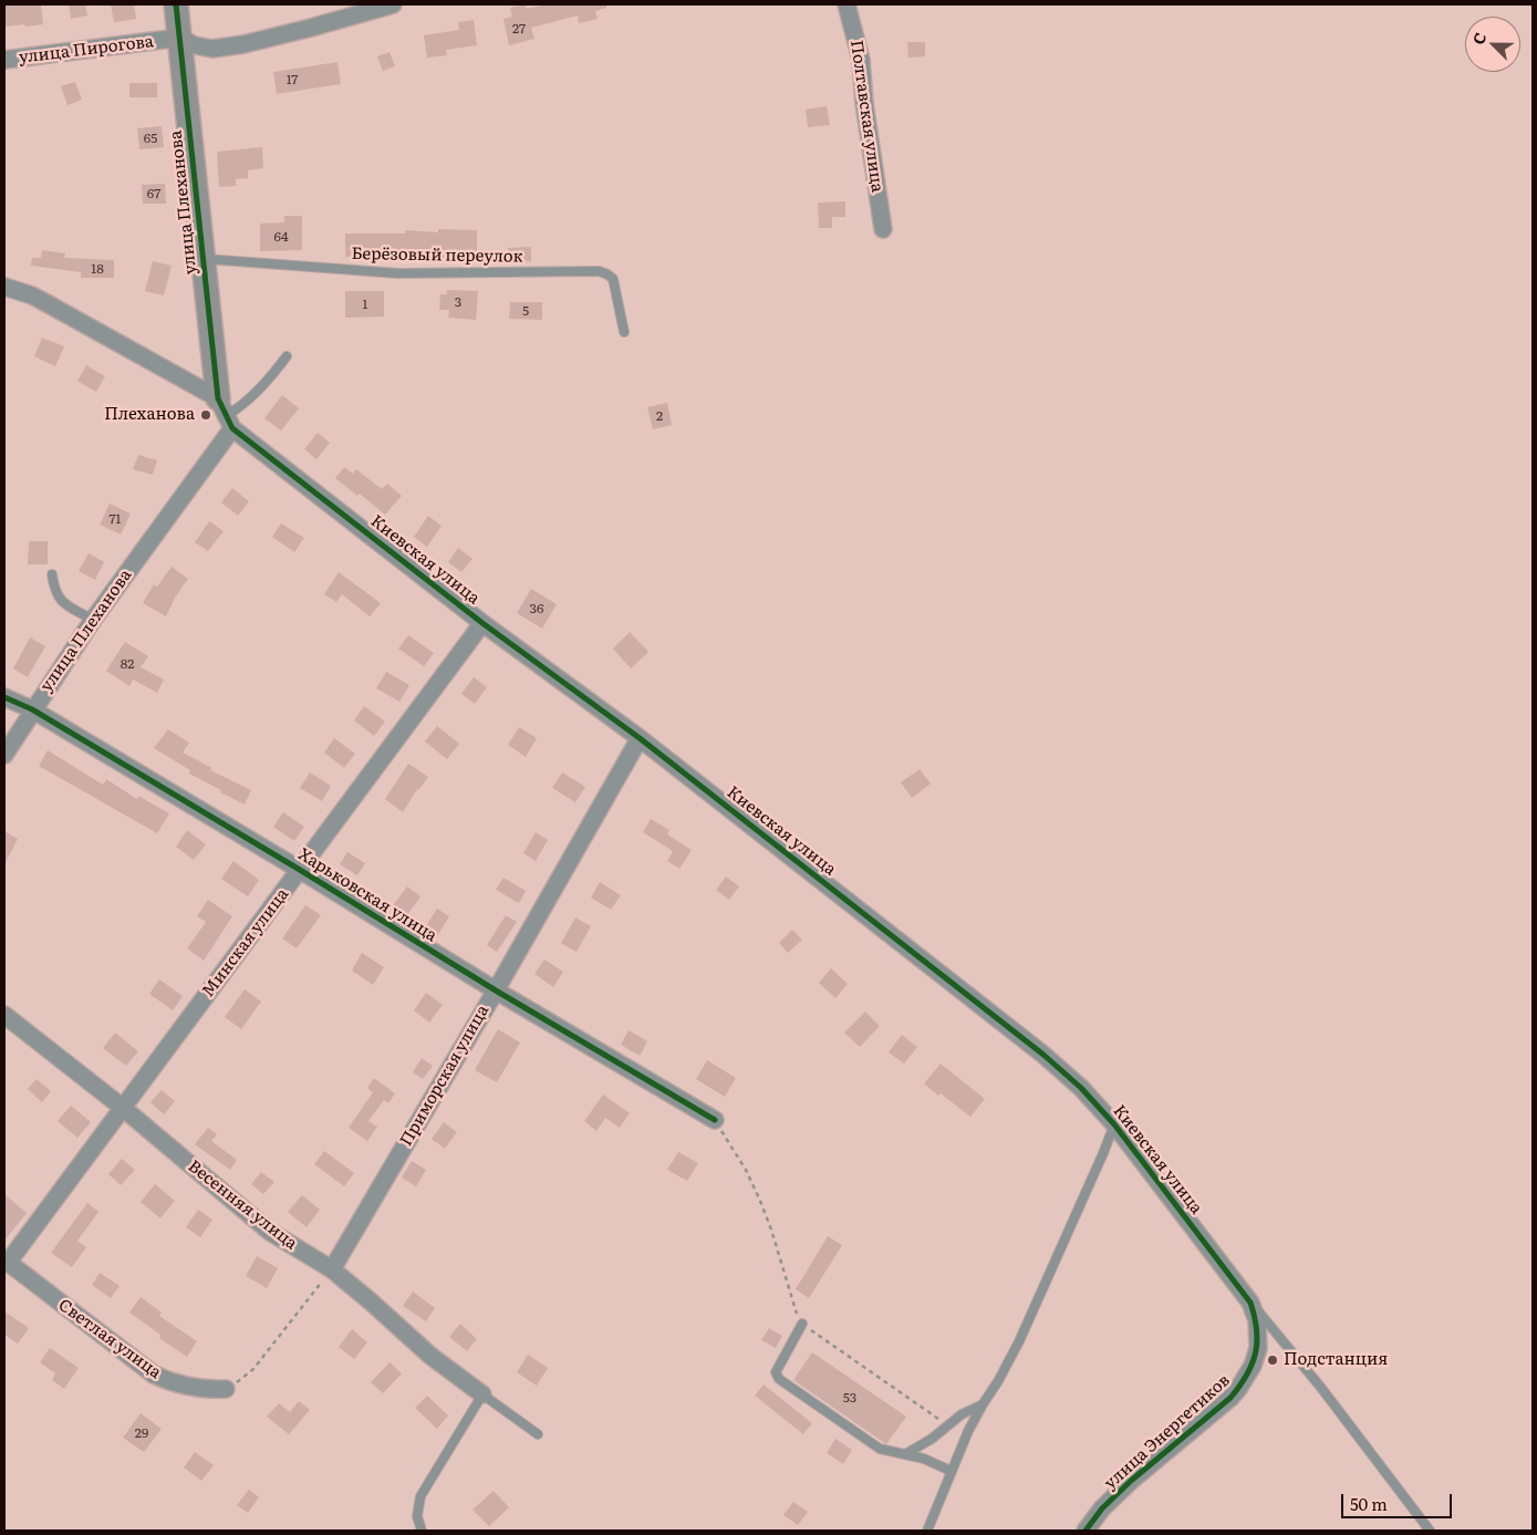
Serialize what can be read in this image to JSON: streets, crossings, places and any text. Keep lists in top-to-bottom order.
{
  "streets": {
    "street": [
      "улица Пирогова",
      "Полтавская улица",
      "улица Плеханова",
      "Киевская улица",
      "Харьковская улица",
      "Минская улица",
      "Приморская улица",
      "Весенняя улица",
      "Светлая улица",
      "улица Энергетиков"
    ],
    "lane": ["Берёзовый переулок"]
  },
  "crossings": [
    ["улица Пирогова", "улица Плеханова"],
    ["улица Плеханова", "Берёзовый переулок"],
    ["улица Плеханова", "Киевская улица"],
    ["улица Плеханова", "Харьковская улица"],
    ["Киевская улица", "Минская улица"],
    ["Киевская улица", "Приморская улица"],
    ["Киевская улица", "улица Энергетиков"],
    ["Харьковская улица", "Минская улица"],
    ["Харьковская улица", "Приморская улица"],
    ["Минская улица", "Весенняя улица"],
    ["Минская улица", "Светлая улица"],
    ["Приморская улица", "Весенняя улица"]
  ],
  "places": ["Плеханова", "Подстанция"],
  "house_numbers": [
    "27",
    "17",
    "65",
    "67",
    "64",
    "18",
    "3",
    "1",
    "5",
    "2",
    "71",
    "36",
    "82",
    "53",
    "29"
  ],
  "scale_bar": "50 m",
  "north": "top left"
}
